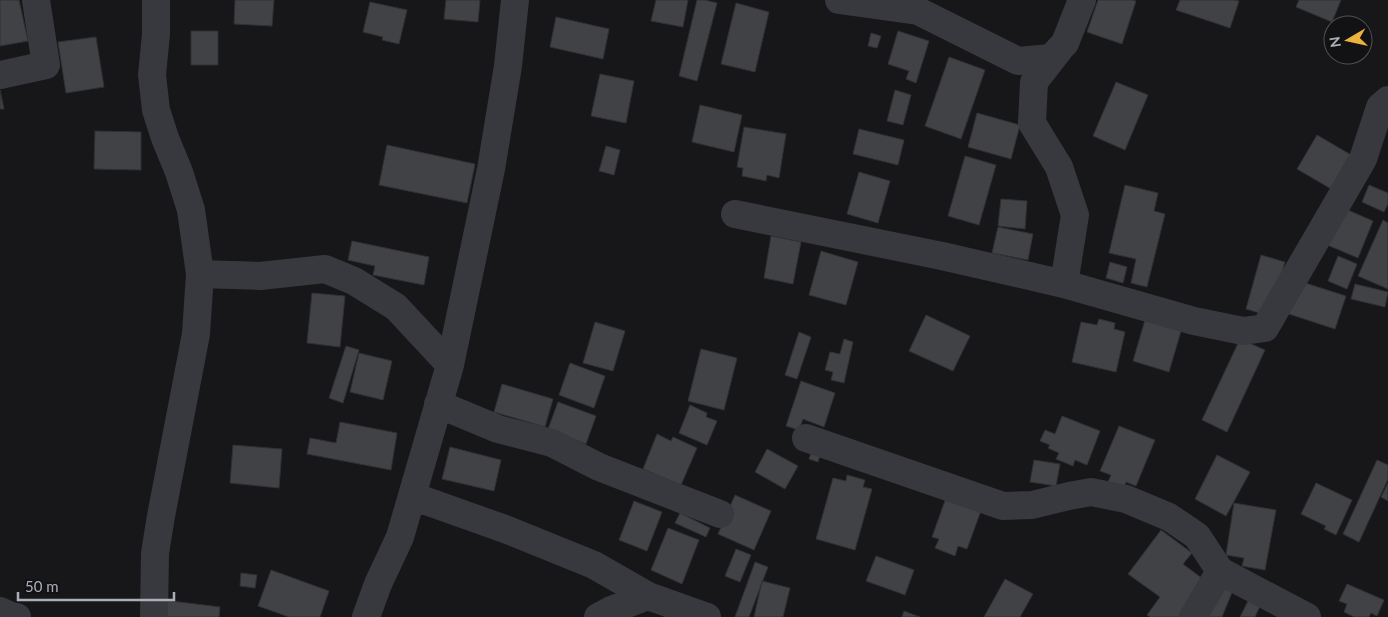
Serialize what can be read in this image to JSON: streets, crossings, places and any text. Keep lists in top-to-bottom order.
{
  "scale_bar": "50 m",
  "north": "left"
}
